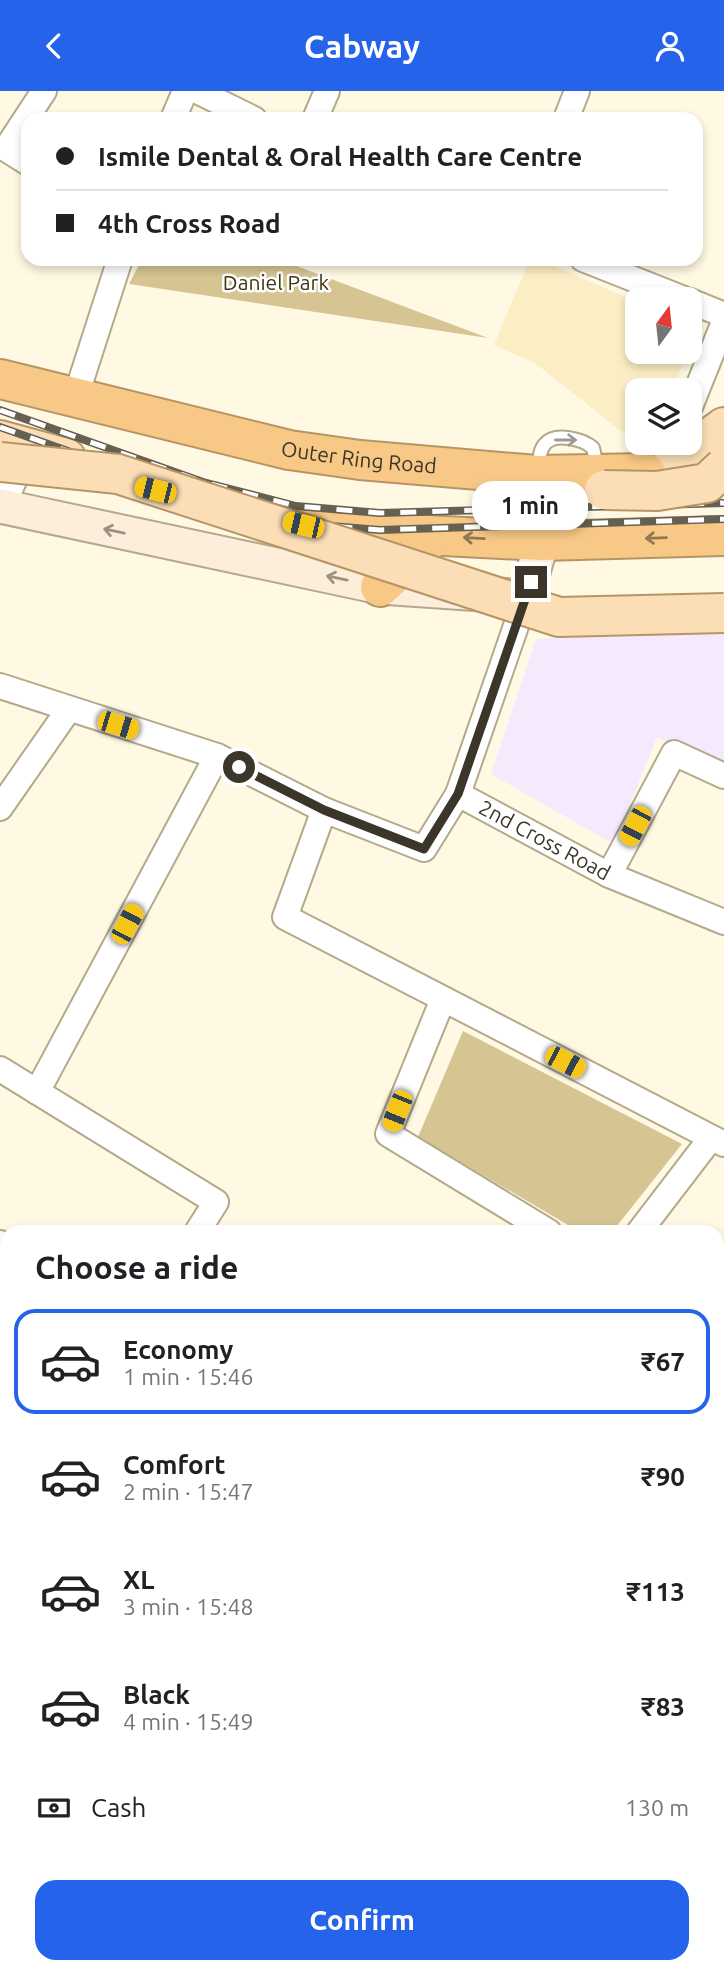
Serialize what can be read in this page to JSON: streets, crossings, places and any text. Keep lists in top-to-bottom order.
{
  "streets": {
    "highway": ["Outer Ring Road"],
    "street": ["2nd Cross Road"]
  },
  "parks": ["Daniel Park"],
  "north": "top",
  "page": {
    "header": "Cabway",
    "banner": ["Ismile Dental & Oral Health Care Centre", "4th Cross Road"],
    "bubble": "1 min",
    "heading": "Choose a ride",
    "list": [
      {
        "name": "Economy",
        "note": "1 min · 15:46",
        "value": "₹67"
      },
      {
        "name": "Comfort",
        "note": "2 min · 15:47",
        "value": "₹90"
      },
      {
        "name": "XL",
        "note": "3 min · 15:48",
        "value": "₹113"
      },
      {
        "name": "Black",
        "note": "4 min · 15:49",
        "value": "₹83"
      }
    ],
    "pay": ["Cash", "130 m"],
    "buttons": "Confirm"
  }
}
